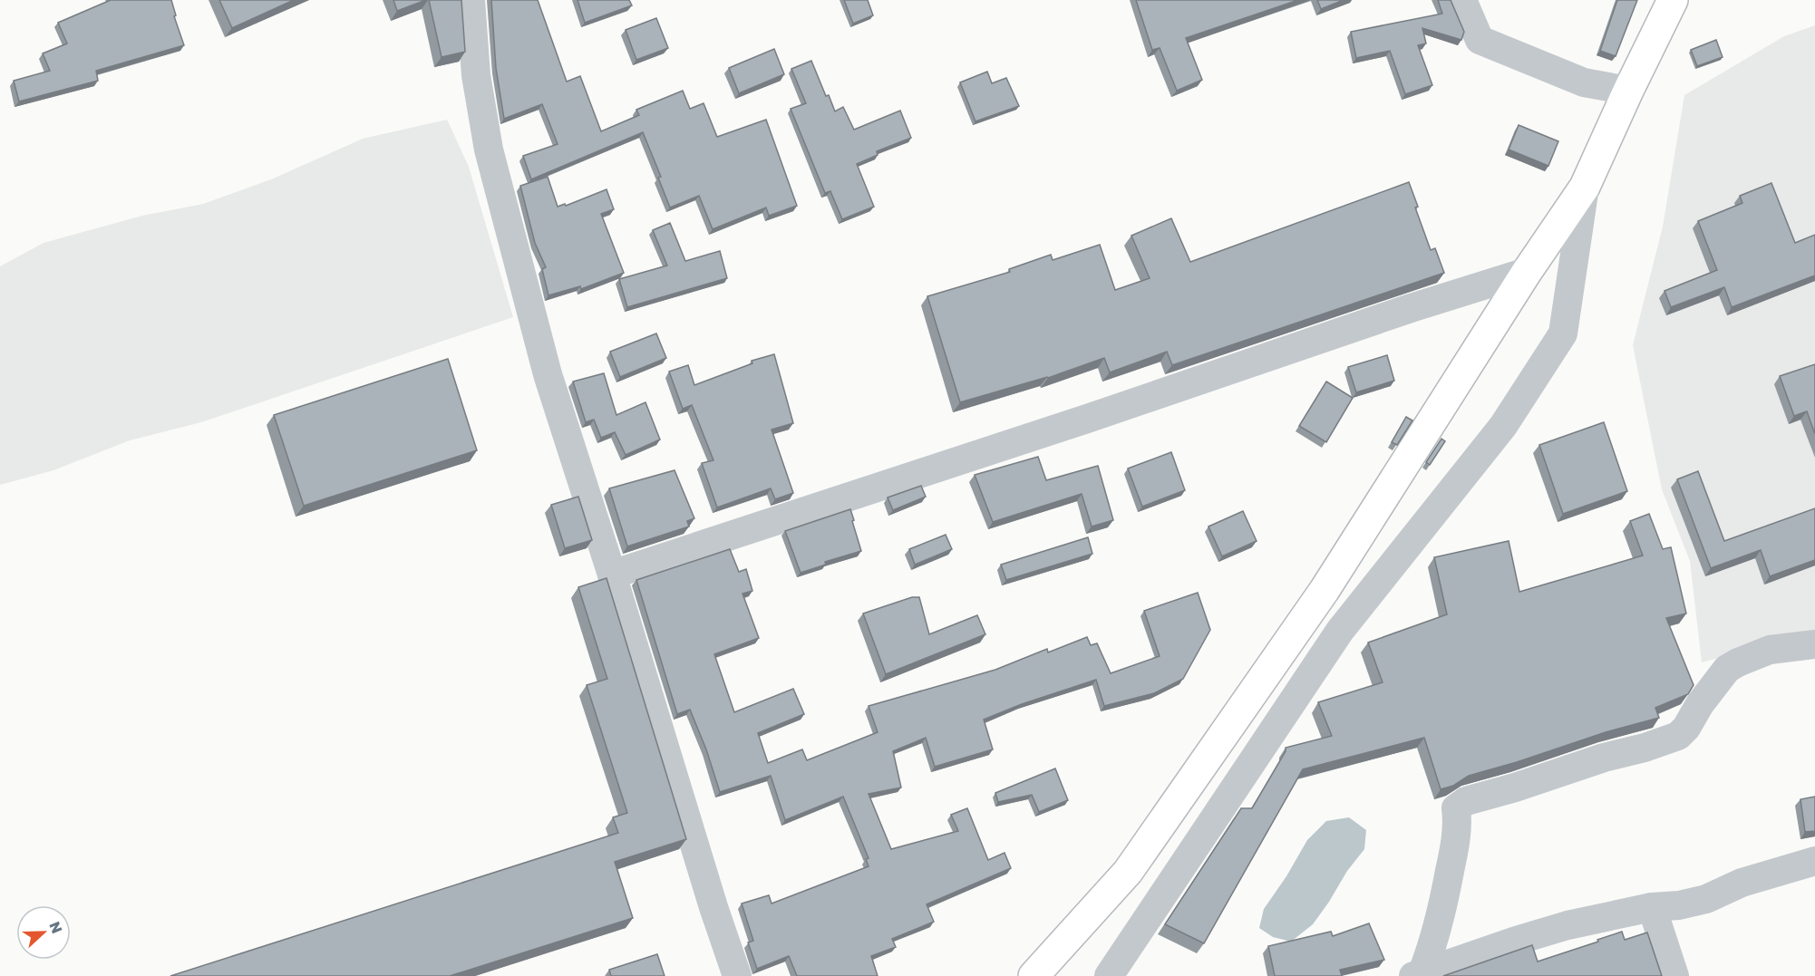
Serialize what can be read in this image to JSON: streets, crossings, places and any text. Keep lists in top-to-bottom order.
{
  "north": "right"
}
